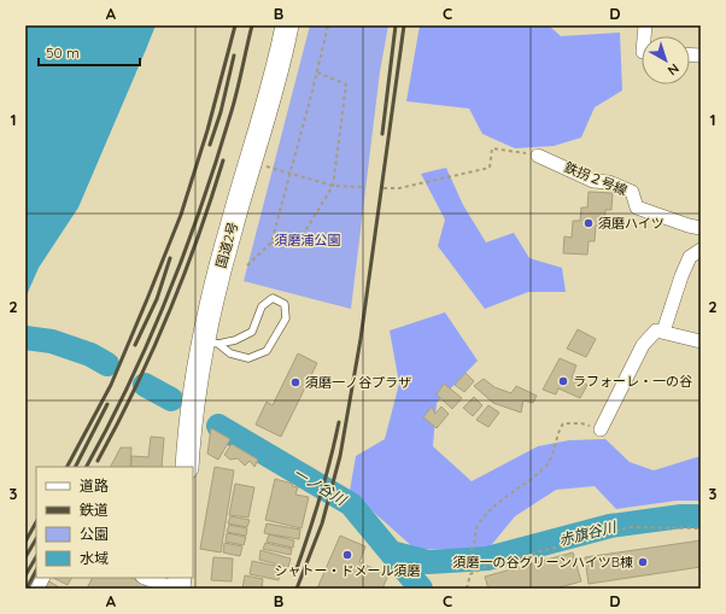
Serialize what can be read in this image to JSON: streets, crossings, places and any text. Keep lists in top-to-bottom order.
{
  "streets": {
    "highway": ["国道2号"],
    "street": ["鉄拐２号線"]
  },
  "water": ["一ノ谷川", "赤旗谷川"],
  "parks": ["須磨浦公園"],
  "places": [
    "須磨ハイツ",
    "ラフォーレ・一の谷",
    "須磨一ノ谷プラザ",
    "シャトー・ドメール須磨",
    "須磨一の谷グリーンハイツB棟"
  ],
  "legend": [
    "道路",
    "鉄道",
    "公園",
    "水域"
  ],
  "scale_bar": "50 m",
  "north": "bottom right",
  "grid": {
    "columns": [
      "A",
      "B",
      "C",
      "D"
    ],
    "rows": ["1", "2", "3"]
  }
}
